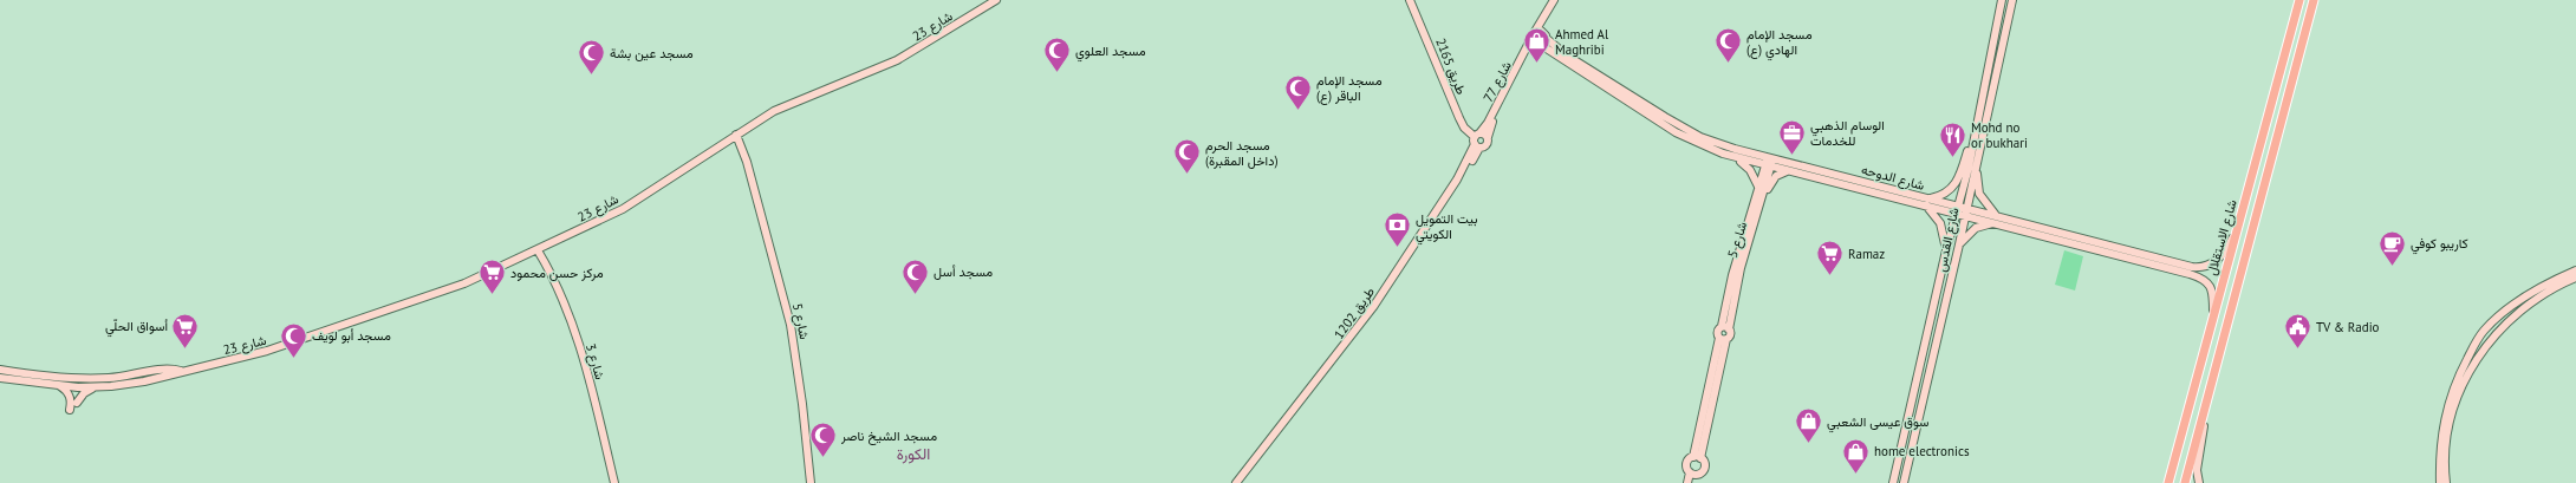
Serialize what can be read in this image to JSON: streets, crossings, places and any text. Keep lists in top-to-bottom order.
{
  "streets": {
    "main road": ["شارع الاستقلال"],
    "street": [
      "شارع 23",
      "طريق 2165",
      "شارع 77",
      "شارع الدوحه",
      "شارع 5",
      "شارع القدس",
      "طريق 1202",
      "شارع 3"
    ]
  },
  "crossings": [
    ["شارع 23", "شارع 5"],
    ["شارع 23", "شارع 3"],
    ["طريق 2165", "شارع 77"],
    ["طريق 2165", "طريق 1202"],
    ["شارع 77", "شارع الدوحه"],
    ["شارع 77", "طريق 1202"],
    ["شارع الدوحه", "شارع الاستقلال"],
    ["شارع الدوحه", "شارع 5"],
    ["شارع الدوحه", "شارع القدس"]
  ],
  "districts": ["الكورة"],
  "places": {
    "shop": ["Ahmed Al Maghribi", "سوق عيسى الشعبي", "home electronics"],
    "mosque": [
      "مسجد الإمام الهادي (ع)",
      "مسجد العلوي",
      "مسجد عين بشة",
      "مسجد الإمام الباقر (ع)",
      "مسجد الحرم (داخل المقبرة)",
      "مسجد أسل",
      "مسجد أبو لويف",
      "مسجد الشيخ ناصر"
    ],
    "office": ["الوسام الذهبي للخدمات"],
    "restaurant": ["Mohd no or bukhari"],
    "bank": ["بيت التمويل الكويتي"],
    "cafe": ["كاريبو كوفي"],
    "supermarket": ["Ramaz", "مركز حسن محمود", "أسواق الحلّي"],
    "public building": ["TV & Radio"]
  }
}
